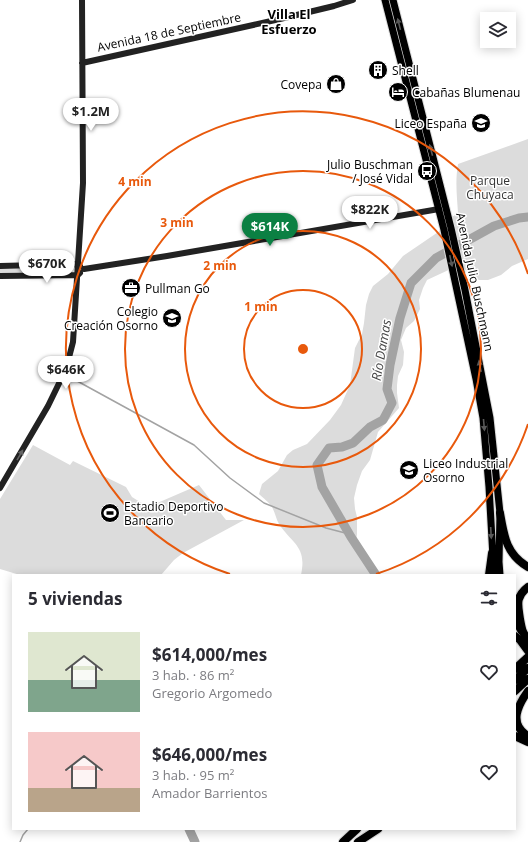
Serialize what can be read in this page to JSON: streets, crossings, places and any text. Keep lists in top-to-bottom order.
{
  "streets": {
    "main road": ["Avenida Julio Buschmann"],
    "street": ["Avenida 18 de Septiembre"]
  },
  "districts": ["Villa El Esfuerzo"],
  "water": ["Río Damas"],
  "parks": ["Parque Chuyaca"],
  "places": {
    "building": ["Shell"],
    "shop": ["Covepa"],
    "hotel": ["Cabañas Blumenau"],
    "school or university": ["Liceo España", "Colegio Creación Osorno", "Liceo Industrial Osorno"],
    "bus stop": ["Julio Buschman / José Vidal"],
    "office": ["Pullman Go"],
    "sports": ["Estadio Deportivo Bancario"]
  },
  "page": {
    "price": [
      "$1.2M",
      "$822K",
      "$614K",
      "$670K",
      "$646K"
    ],
    "heading": "5 viviendas",
    "list": [
      {
        "name": "$614,000/mes",
        "note": "3 hab. · 86 m² · Gregorio Argomedo"
      },
      {
        "name": "$646,000/mes",
        "note": "3 hab. · 95 m² · Amador Barrientos"
      }
    ]
  },
  "rings": [
    "4 min",
    "3 min",
    "2 min",
    "1 min"
  ]
}
